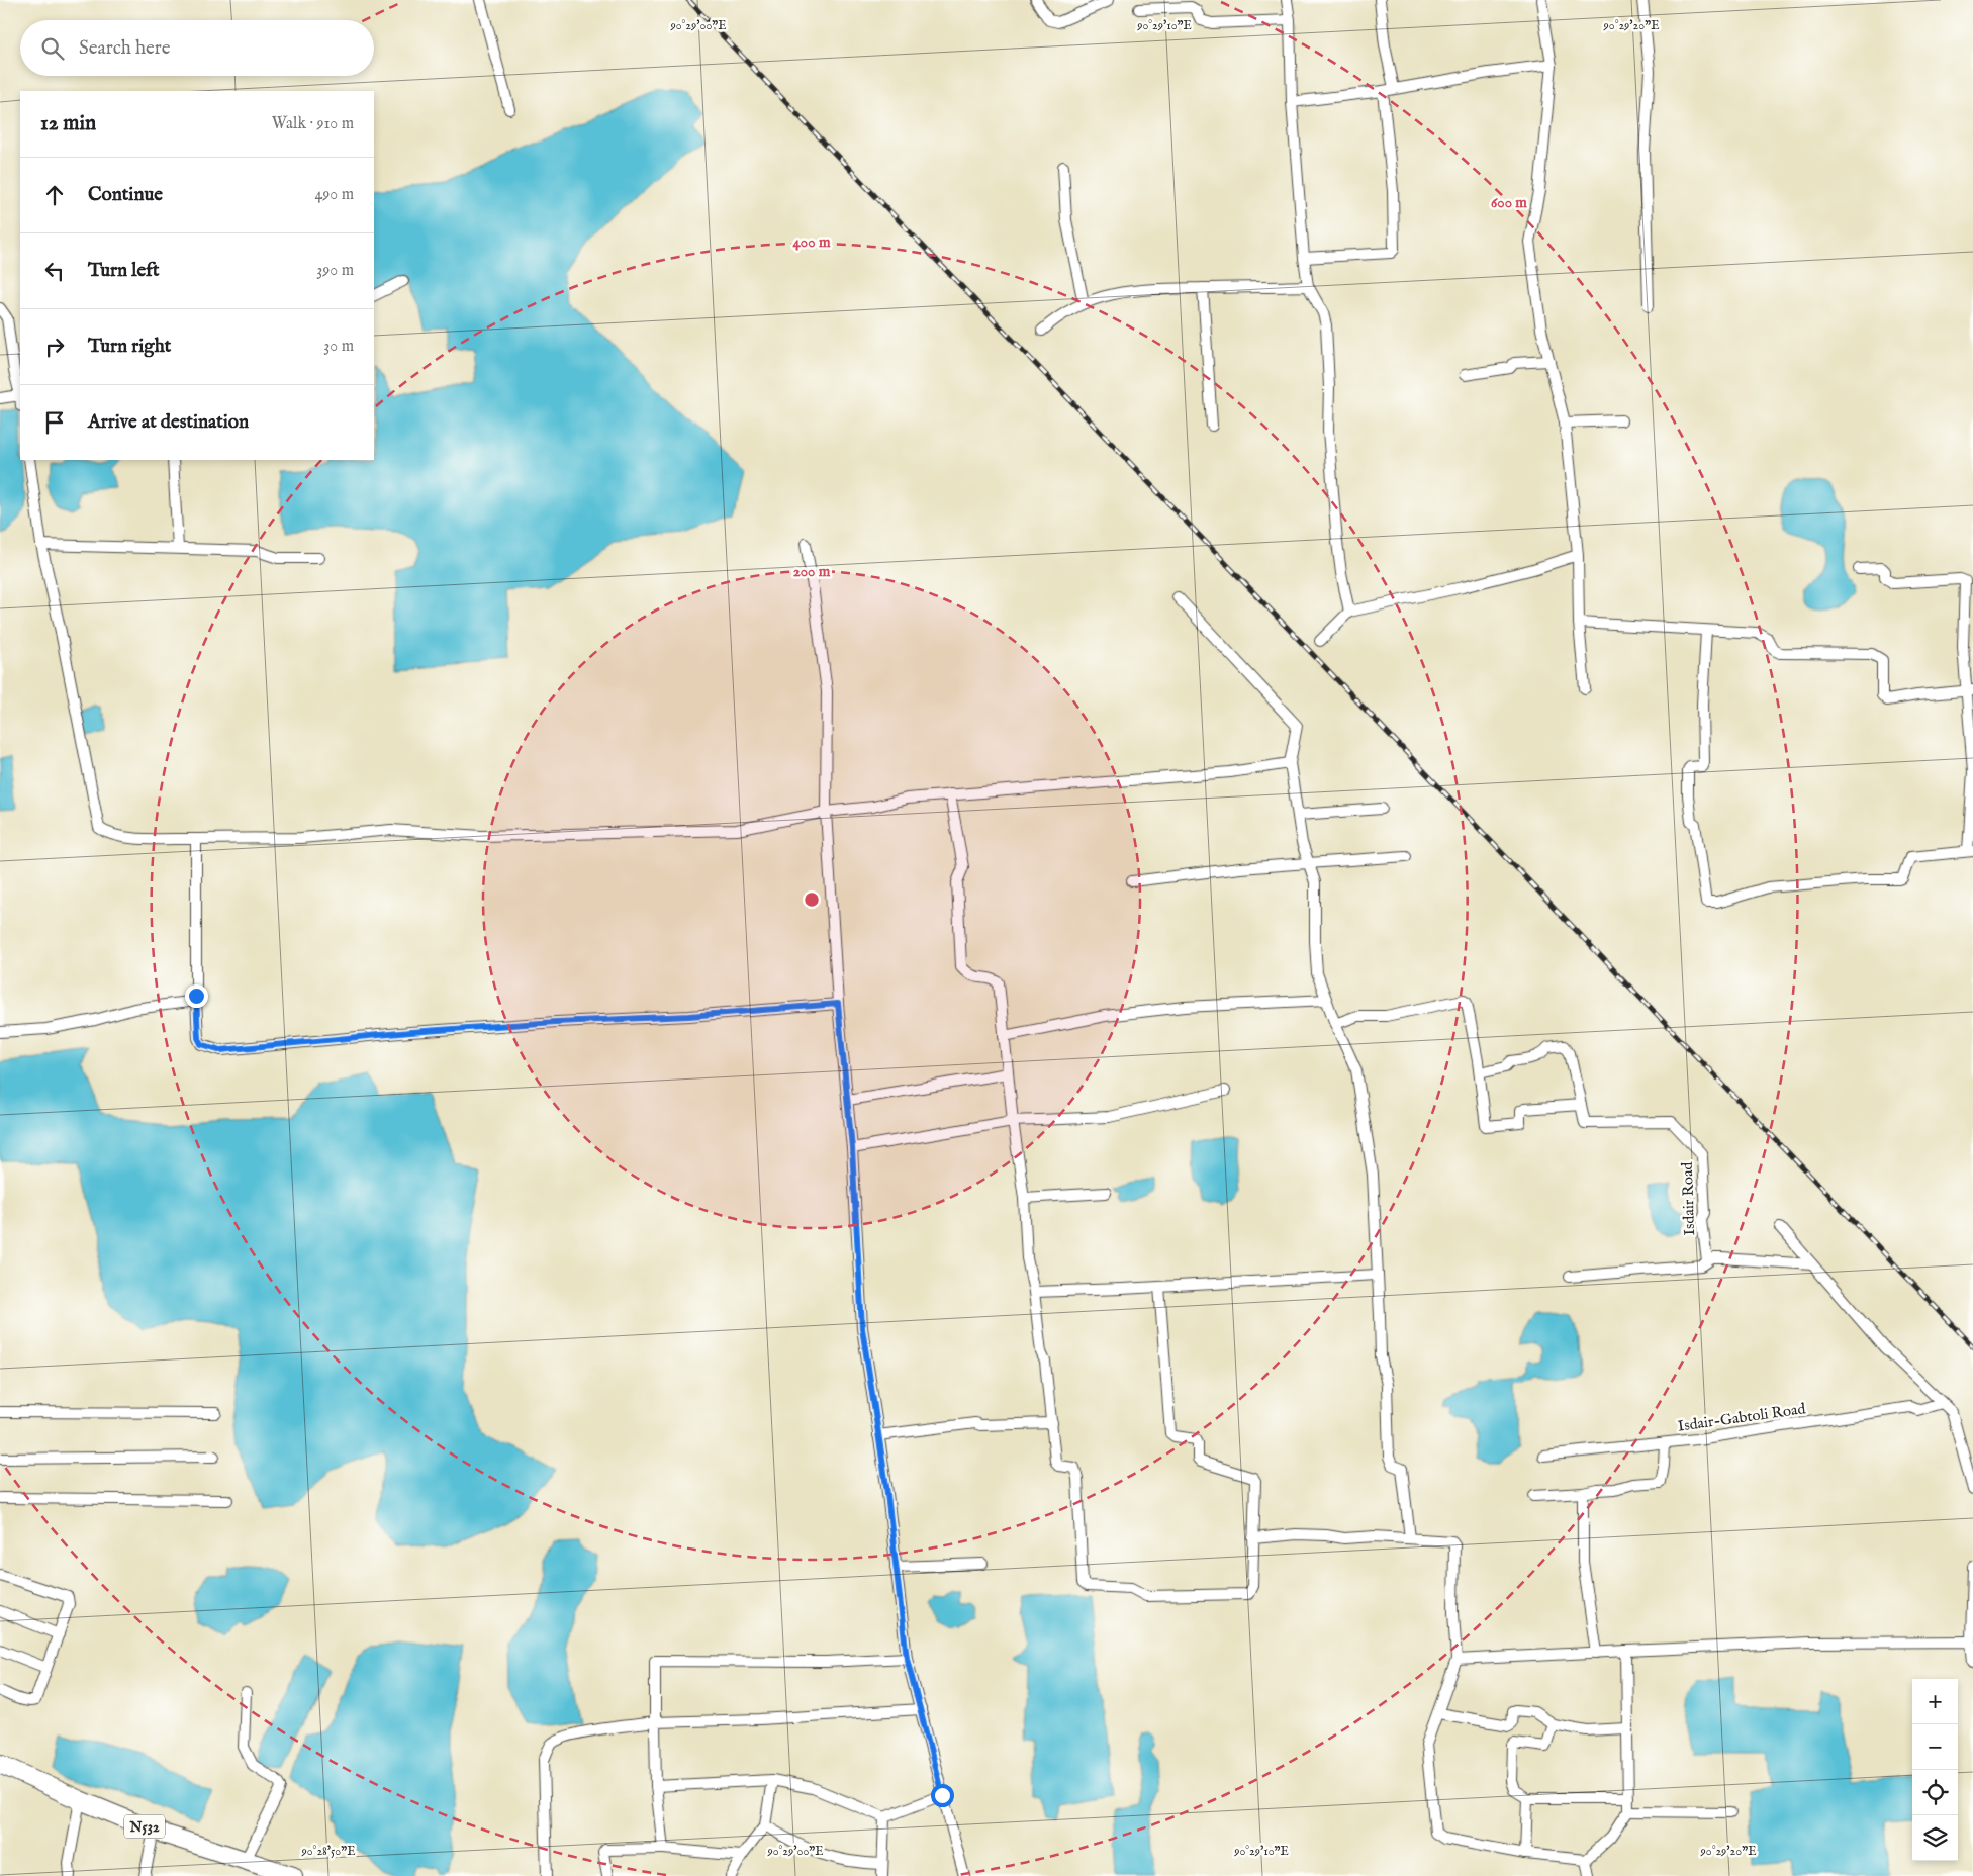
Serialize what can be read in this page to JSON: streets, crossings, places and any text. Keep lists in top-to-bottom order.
{
  "streets": {
    "highway": ["N532"],
    "street": ["Isdair Road", "Isdair-Gabtoli Road"]
  },
  "page": {
    "search": "Search here",
    "heading": ["12 min", "Walk · 910 m"],
    "list": [
      ["Continue", "490 m"],
      ["Turn left", "390 m"],
      ["Turn right", "30 m"],
      "Arrive at destination"
    ],
    "map_buttons": ["+", "−"]
  },
  "coordinates": [
    "90°29'00\"E",
    "90°29'10\"E",
    "90°29'20\"E",
    "90°28'50\"E"
  ],
  "rings": ["600 m", "400 m", "200 m"]
}
